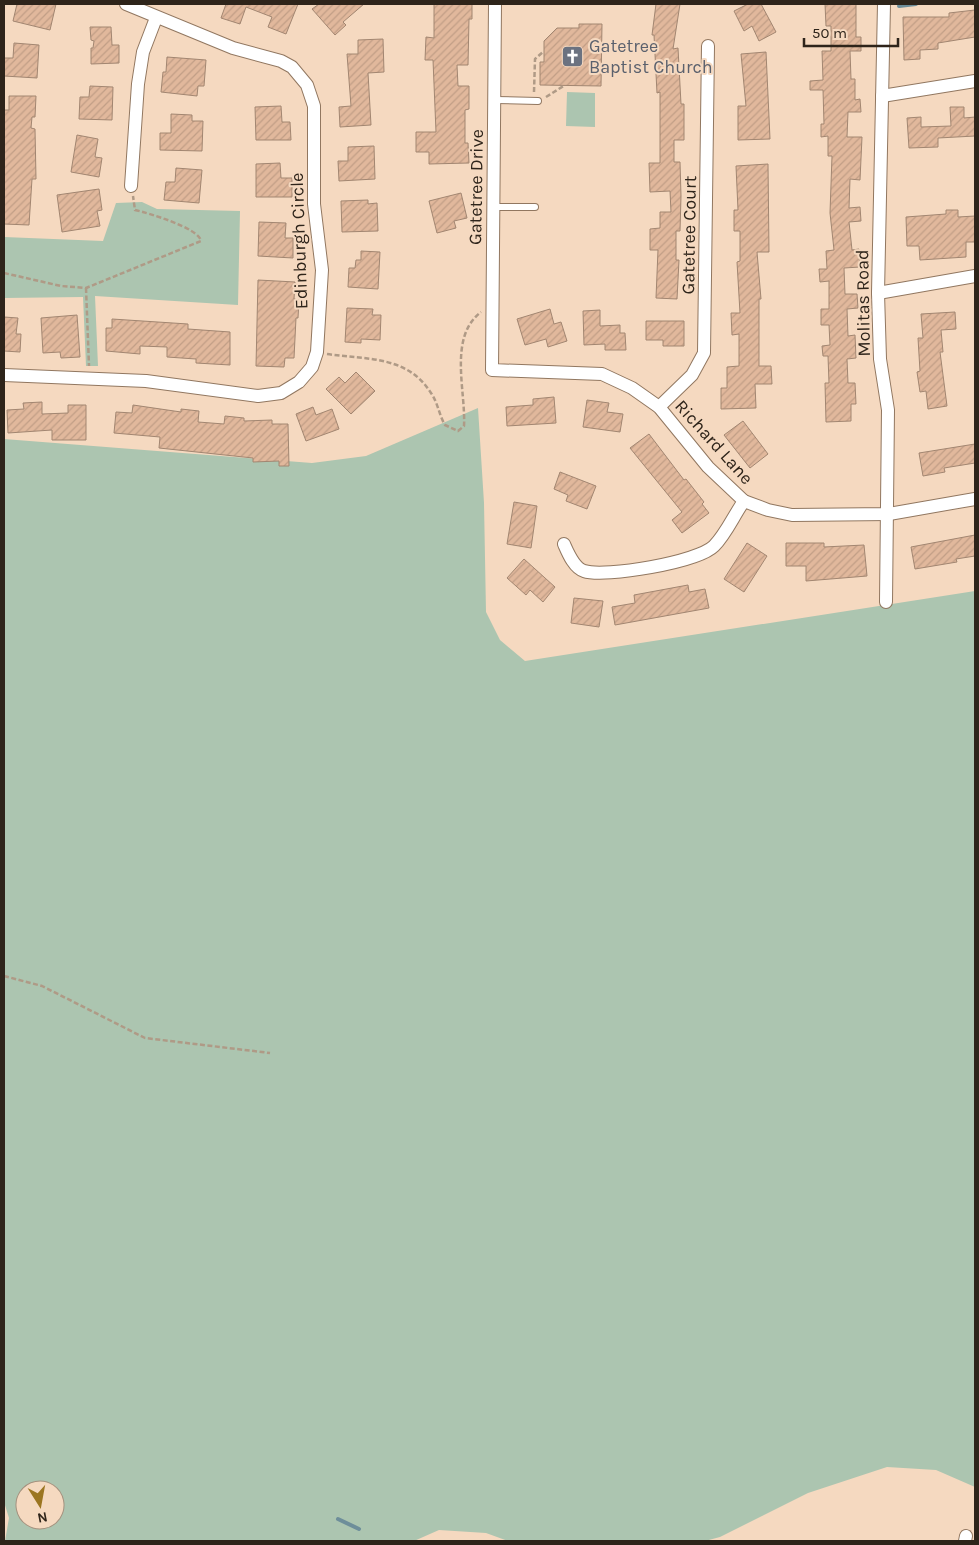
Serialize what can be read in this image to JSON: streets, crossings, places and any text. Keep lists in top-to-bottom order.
{
  "streets": {
    "street": [
      "Gatetree Drive",
      "Gatetree Court",
      "Edinburgh Circle",
      "Molitas Road",
      "Richard Lane"
    ]
  },
  "crossings": [
    ["Gatetree Drive", "Richard Lane"],
    ["Gatetree Court", "Richard Lane"],
    ["Molitas Road", "Richard Lane"]
  ],
  "places": {
    "church": ["Gatetree Baptist Church"]
  },
  "scale_bar": "50 m",
  "north": "bottom"
}
